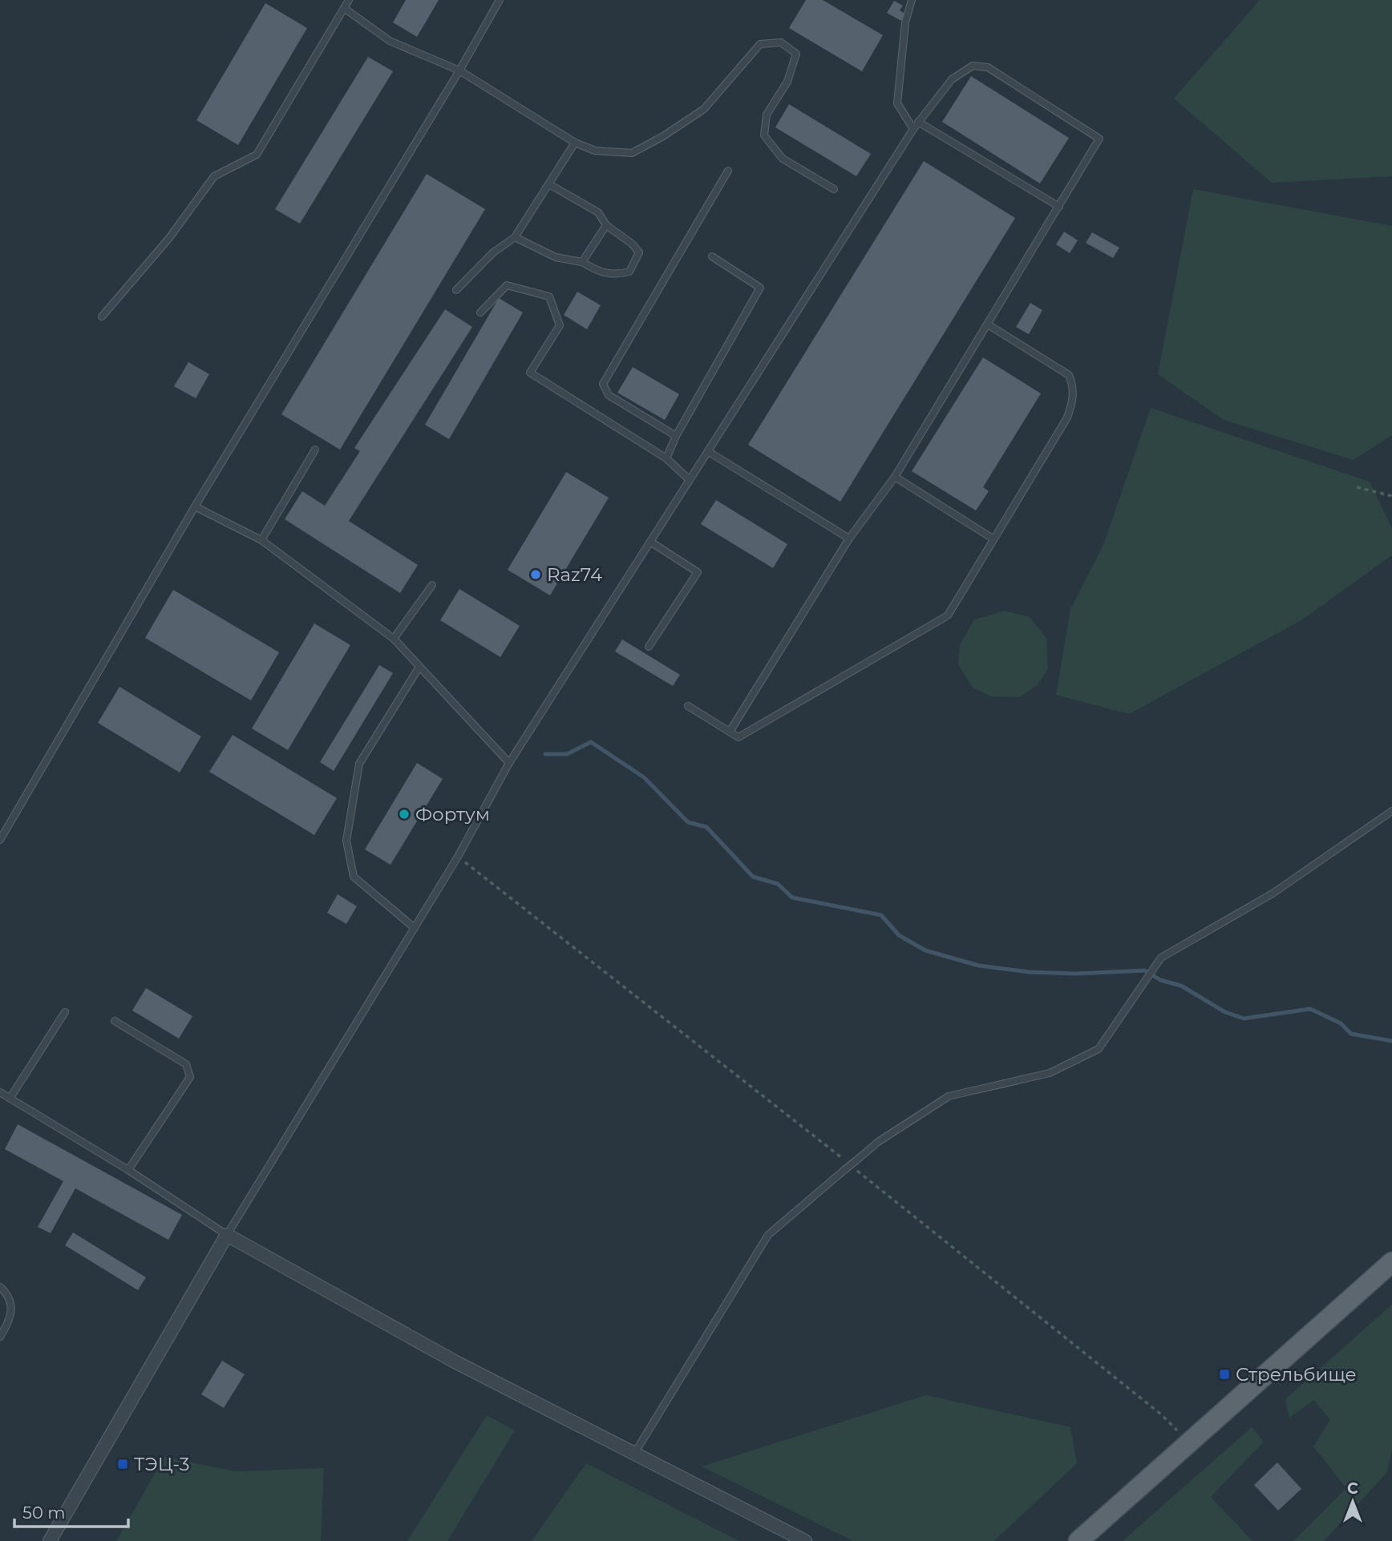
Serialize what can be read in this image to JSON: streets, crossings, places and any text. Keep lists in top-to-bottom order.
{
  "places": {
    "other": ["Raz74", "Фортум"],
    "transit": ["Стрельбище", "ТЭЦ-3"]
  },
  "scale_bar": "50 m",
  "north": "top"
}
